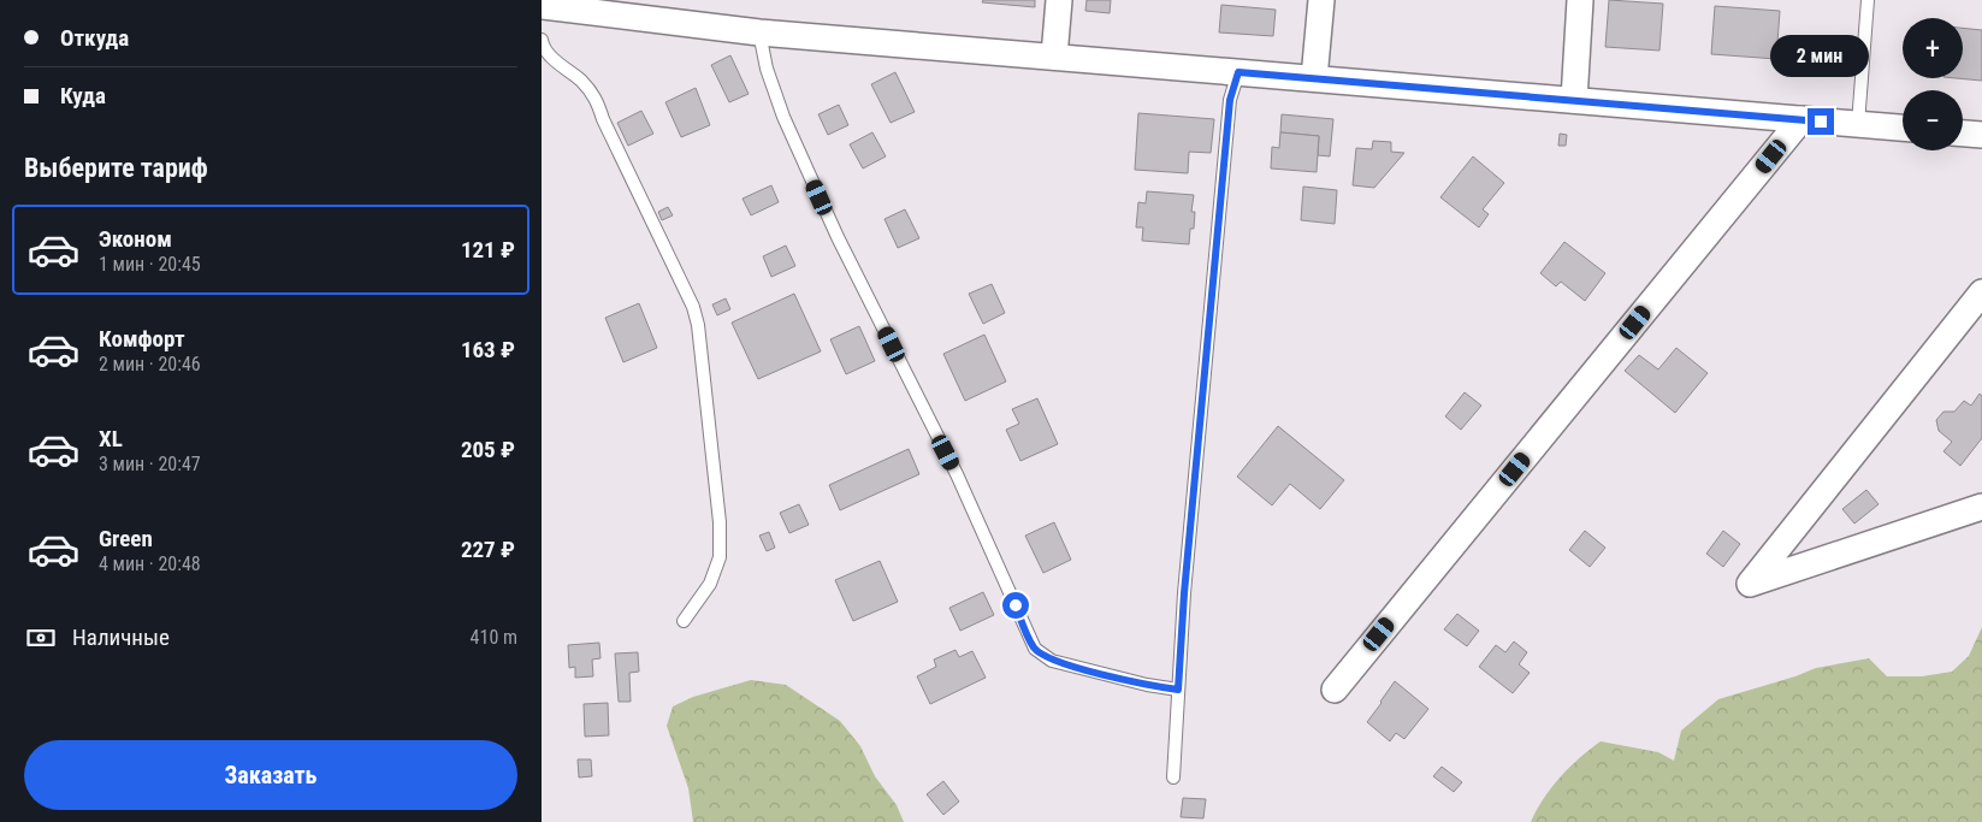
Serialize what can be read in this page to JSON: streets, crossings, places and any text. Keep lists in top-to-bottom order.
{
  "page": {
    "banner": ["Откуда", "Куда"],
    "map_buttons": ["+", "−"],
    "bubble": "2 мин",
    "heading": "Выберите тариф",
    "list": [
      {
        "name": "Эконом",
        "note": "1 мин · 20:45",
        "value": "121 ₽"
      },
      {
        "name": "Комфорт",
        "note": "2 мин · 20:46",
        "value": "163 ₽"
      },
      {
        "name": "XL",
        "note": "3 мин · 20:47",
        "value": "205 ₽"
      },
      {
        "name": "Green",
        "note": "4 мин · 20:48",
        "value": "227 ₽"
      }
    ],
    "pay": ["Наличные", "410 m"],
    "buttons": "Заказать"
  }
}
